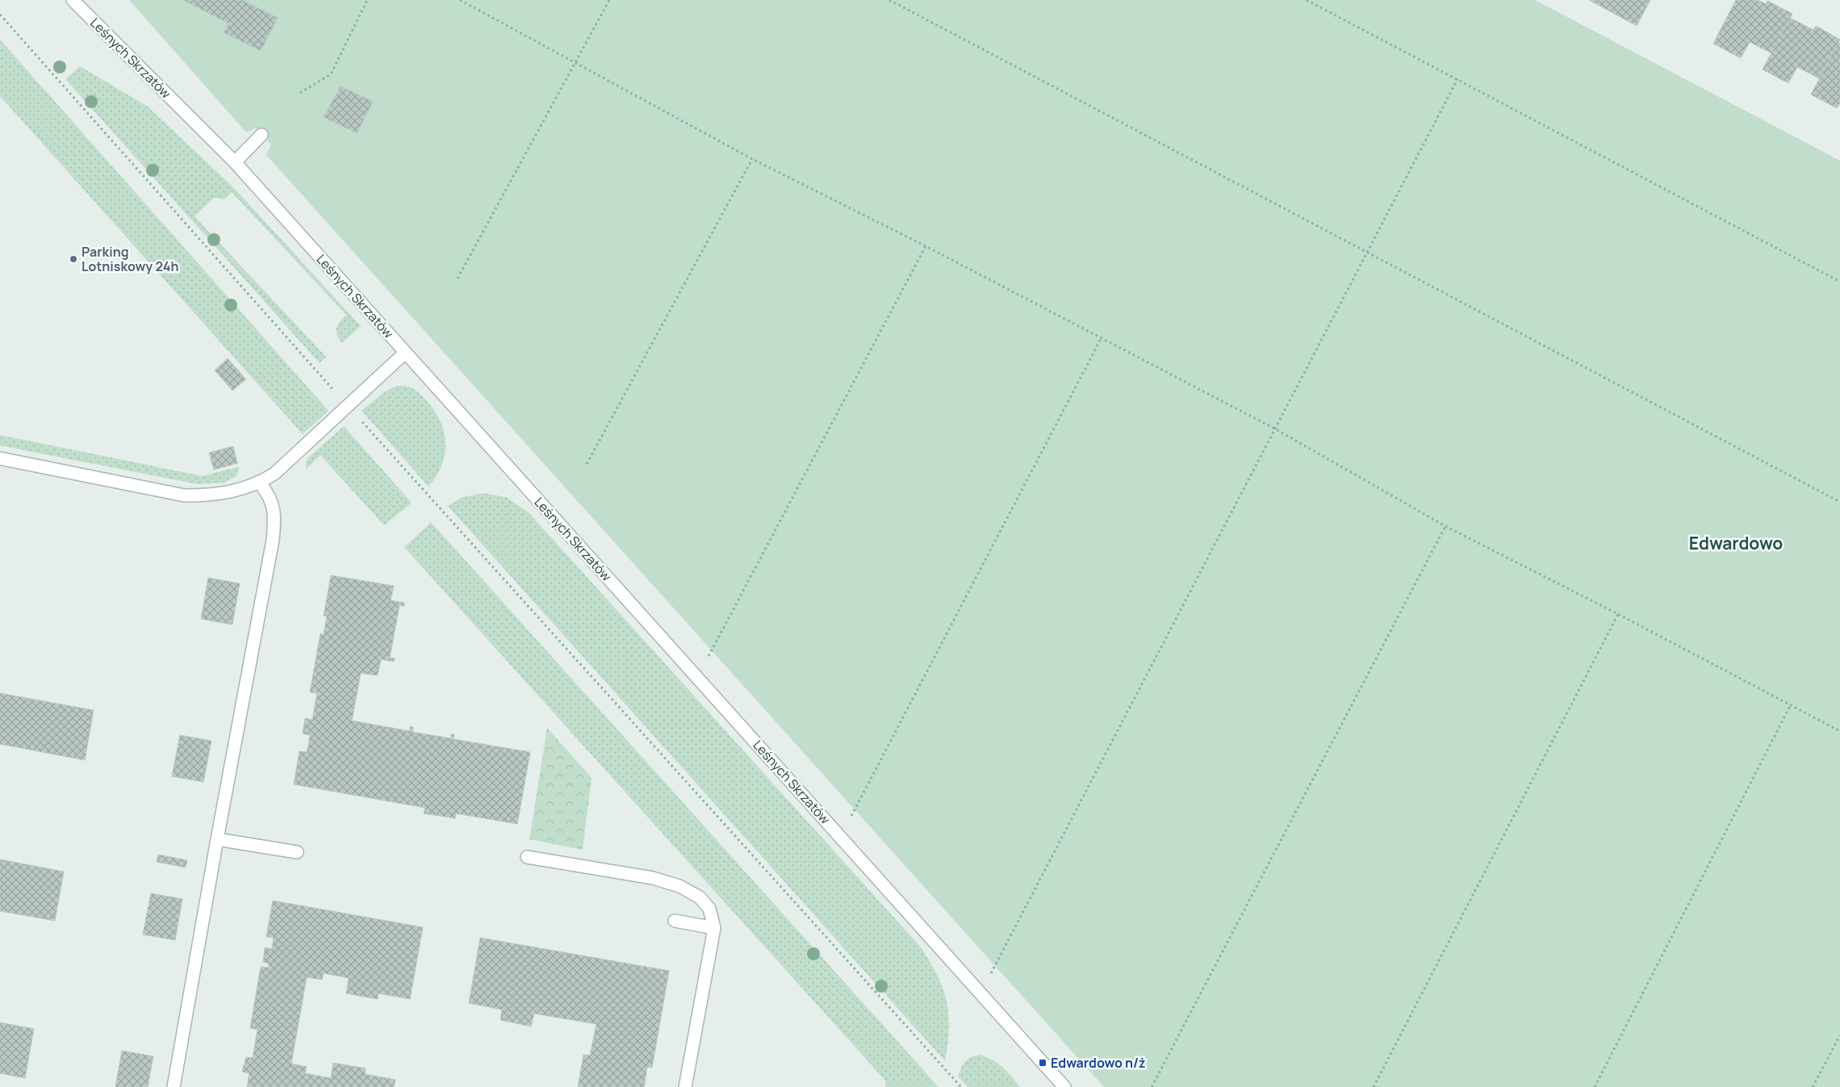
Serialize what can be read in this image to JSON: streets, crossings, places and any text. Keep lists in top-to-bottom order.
{
  "streets": {
    "street": ["Leśnych Skrzatów"]
  },
  "districts": ["Edwardowo"],
  "places": {
    "other": ["Parking Lotniskowy 24h"],
    "transit": ["Edwardowo n/ż"]
  }
}
